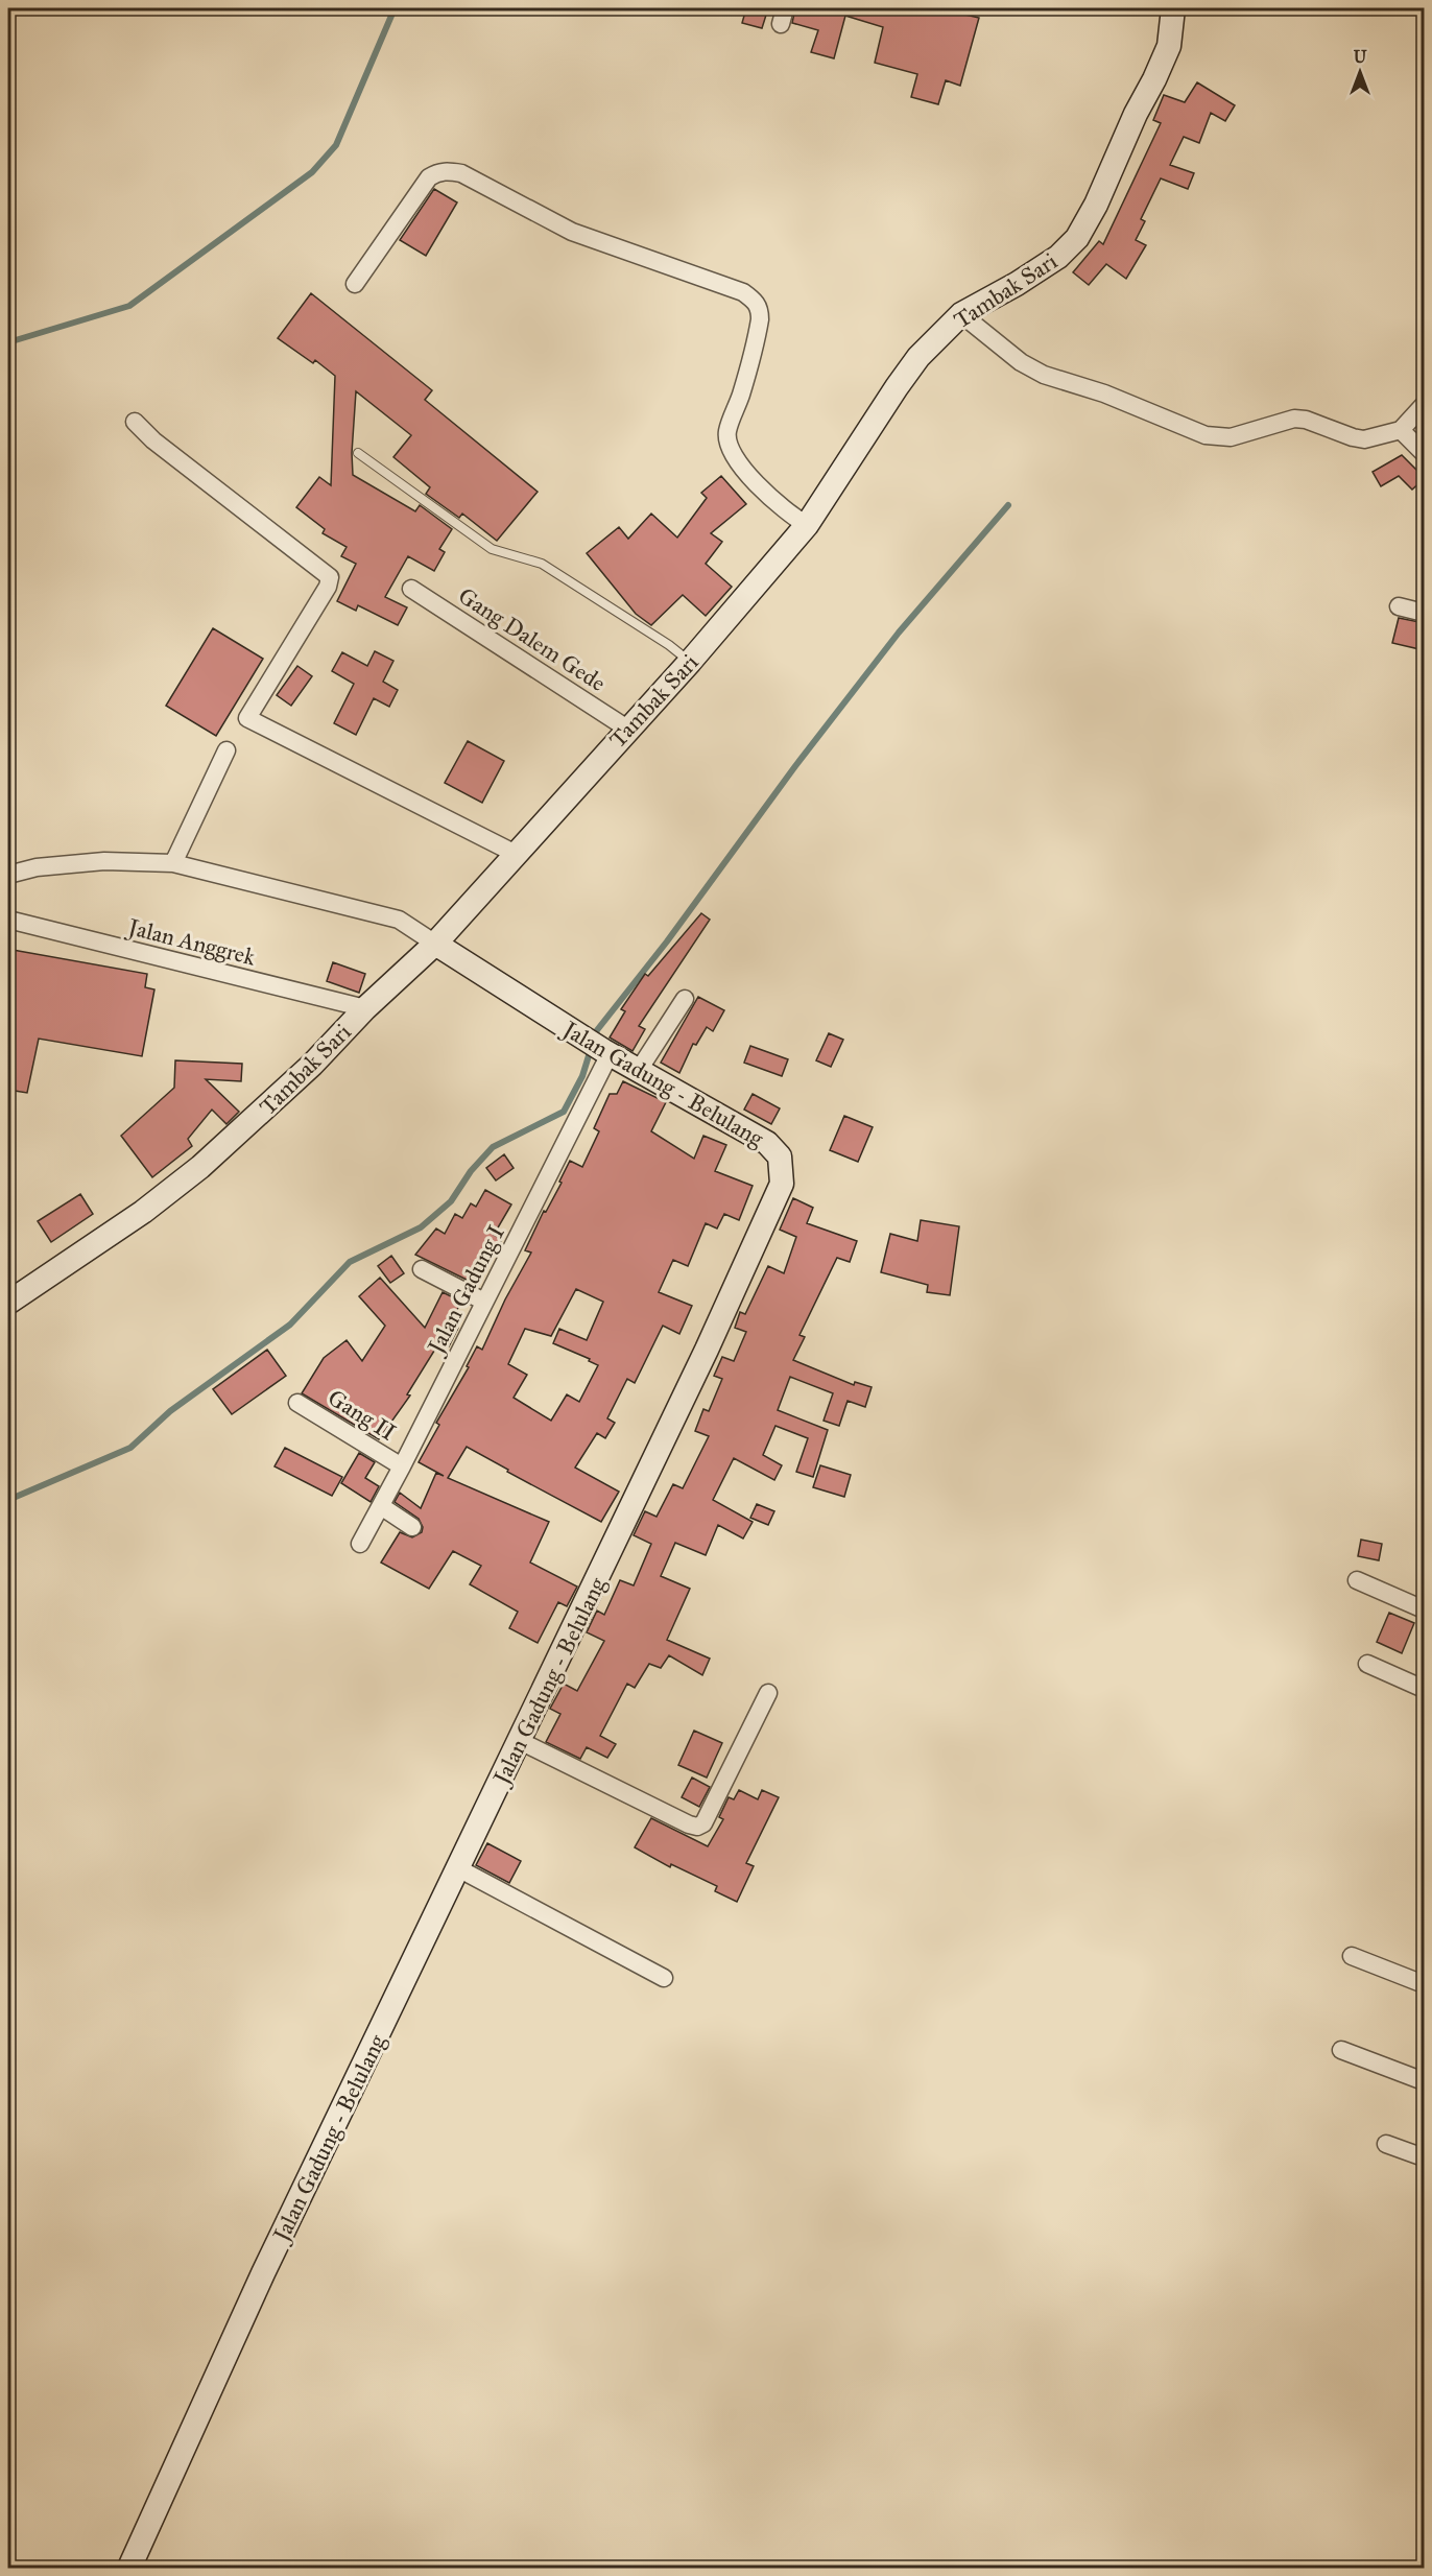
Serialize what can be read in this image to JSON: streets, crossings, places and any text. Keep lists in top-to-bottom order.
{
  "streets": {
    "street": [
      "Tambak Sari",
      "Gang Dalem Gede",
      "Jalan Anggrek",
      "Jalan Gadung - Belulang",
      "Jalan Gadung I",
      "Gang II"
    ]
  },
  "crossings": [
    ["Tambak Sari", "Gang Dalem Gede"],
    ["Tambak Sari", "Jalan Anggrek"],
    ["Tambak Sari", "Jalan Gadung - Belulang"],
    ["Jalan Gadung - Belulang", "Jalan Gadung I"],
    ["Jalan Gadung I", "Gang II"]
  ],
  "north": "top"
}
